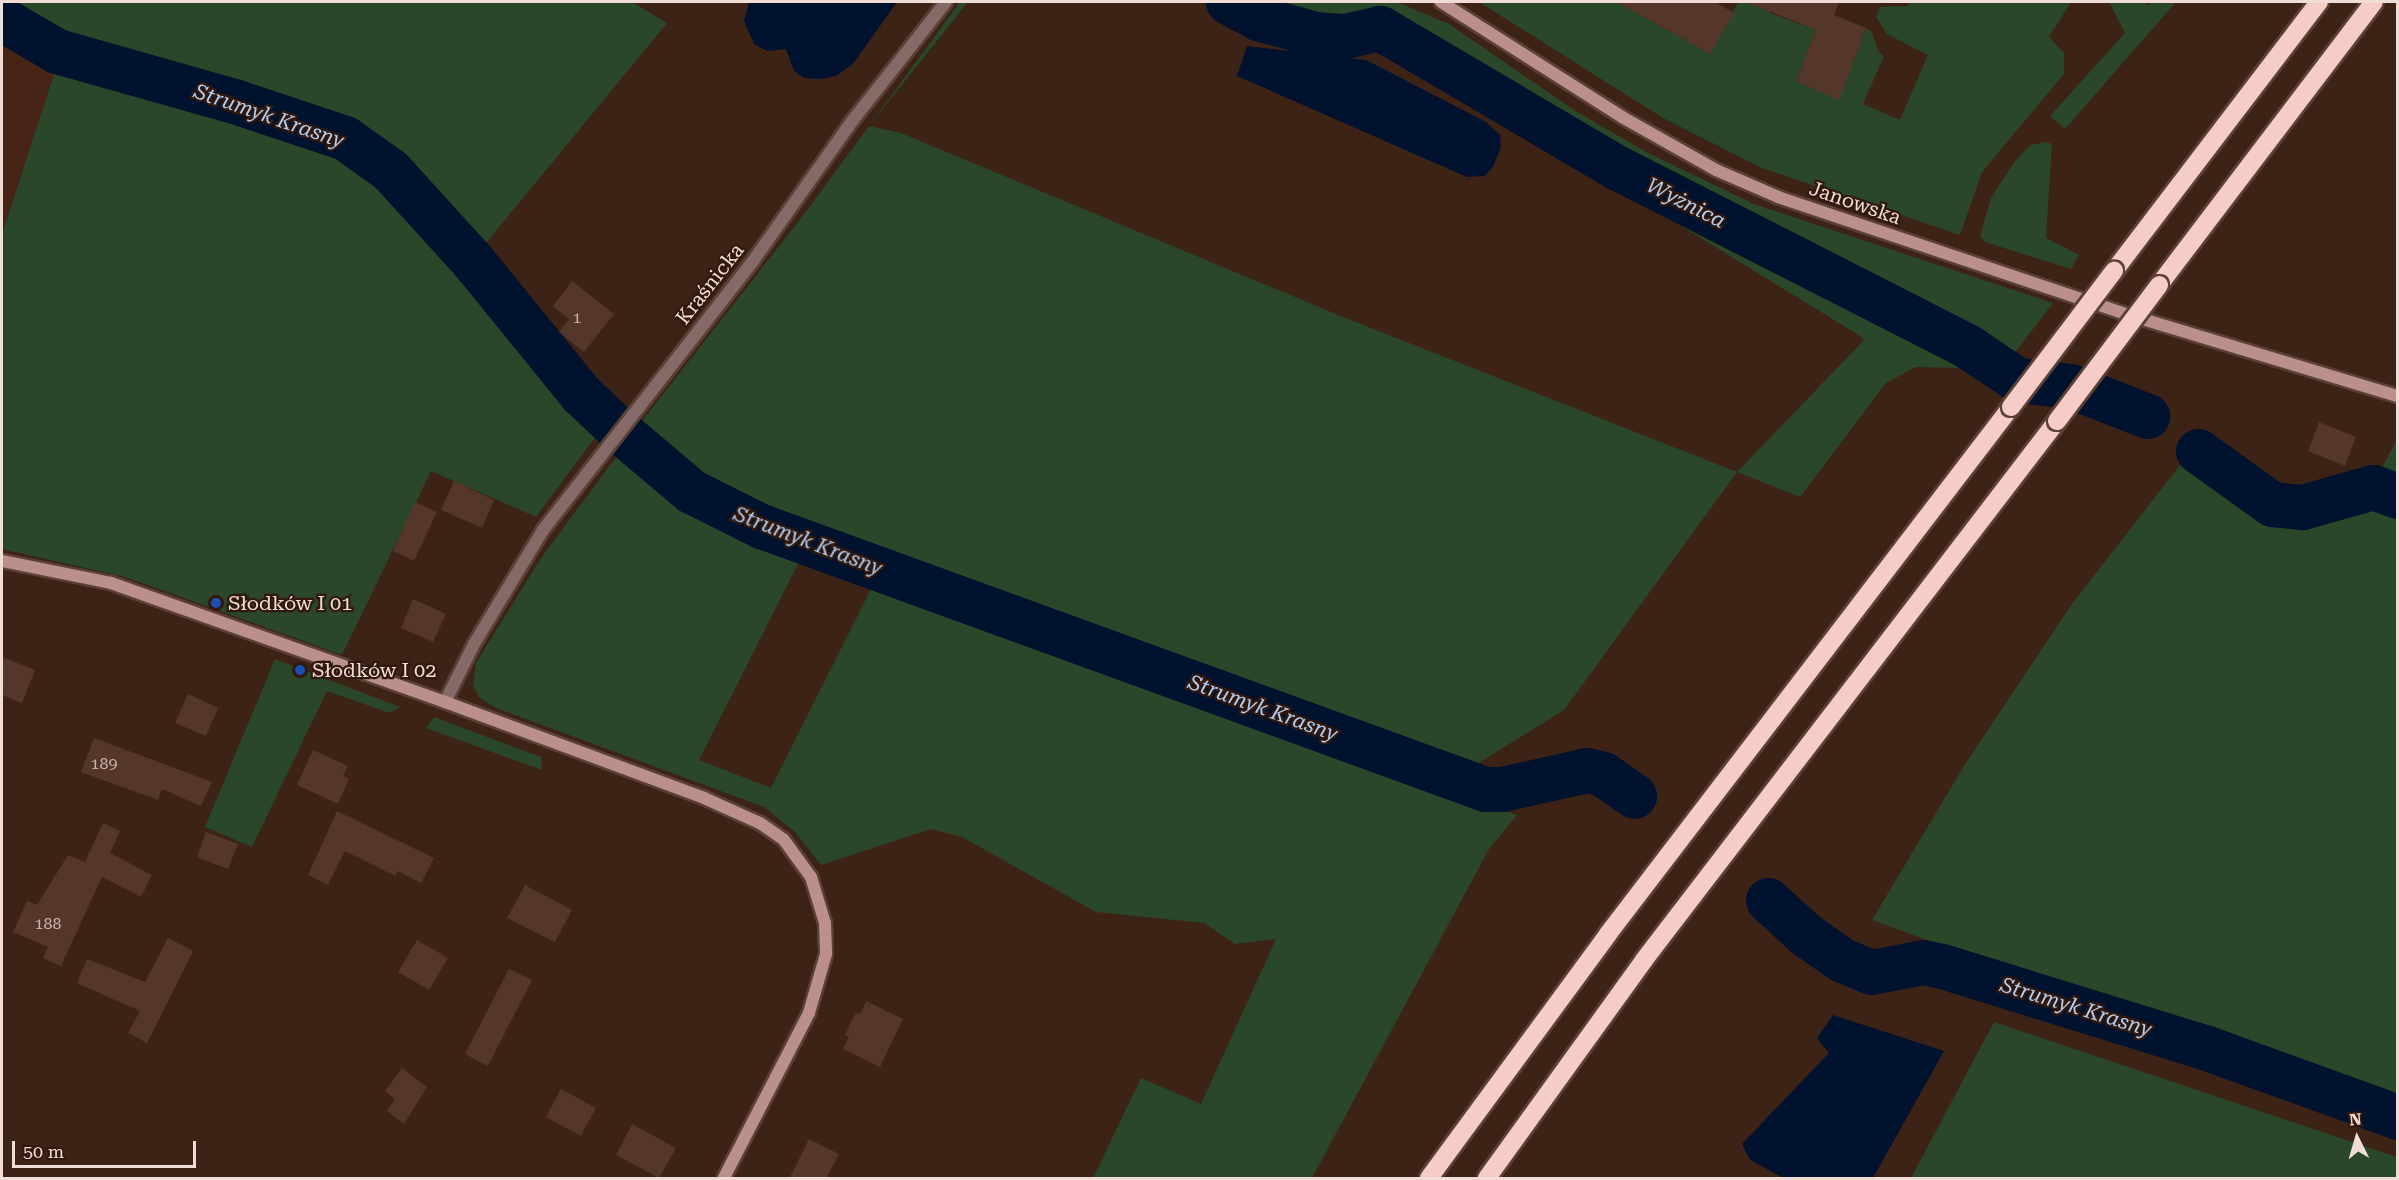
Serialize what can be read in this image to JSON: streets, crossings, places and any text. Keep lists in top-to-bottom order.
{
  "streets": {
    "street": ["Janowska", "Kraśnicka"]
  },
  "water": ["Strumyk Krasny", "Wyżnica"],
  "places": ["Słodków I 01", "Słodków I 02"],
  "house_numbers": ["1", "189", "188"],
  "scale_bar": "50 m",
  "north": "top"
}
